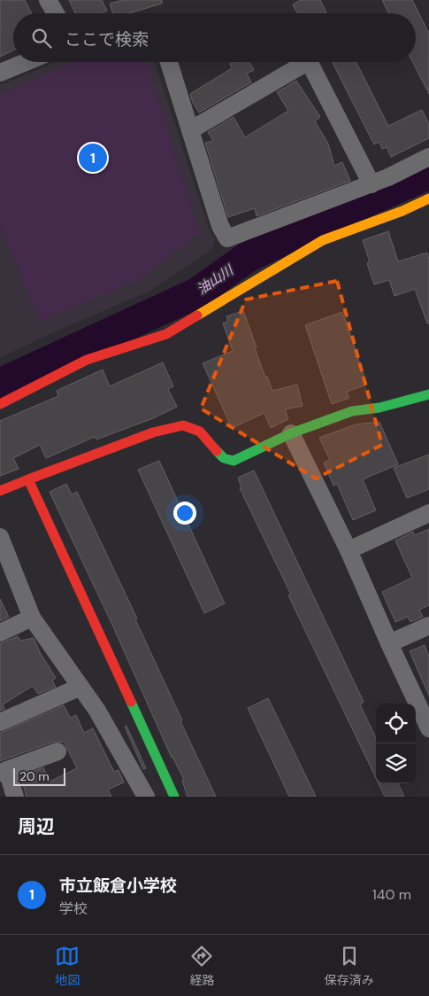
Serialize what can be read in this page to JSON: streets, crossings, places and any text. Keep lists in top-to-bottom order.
{
  "water": ["油山川"],
  "scale_bar": "20 m",
  "page": {
    "search": "ここで検索",
    "pins": "1",
    "scale": "20 m",
    "heading": "周辺",
    "list": [
      {
        "mark": "1",
        "name": "市立飯倉小学校",
        "note": "学校",
        "value": "140 m"
      }
    ],
    "nav": ["地図", "経路", "保存済み"]
  }
}
